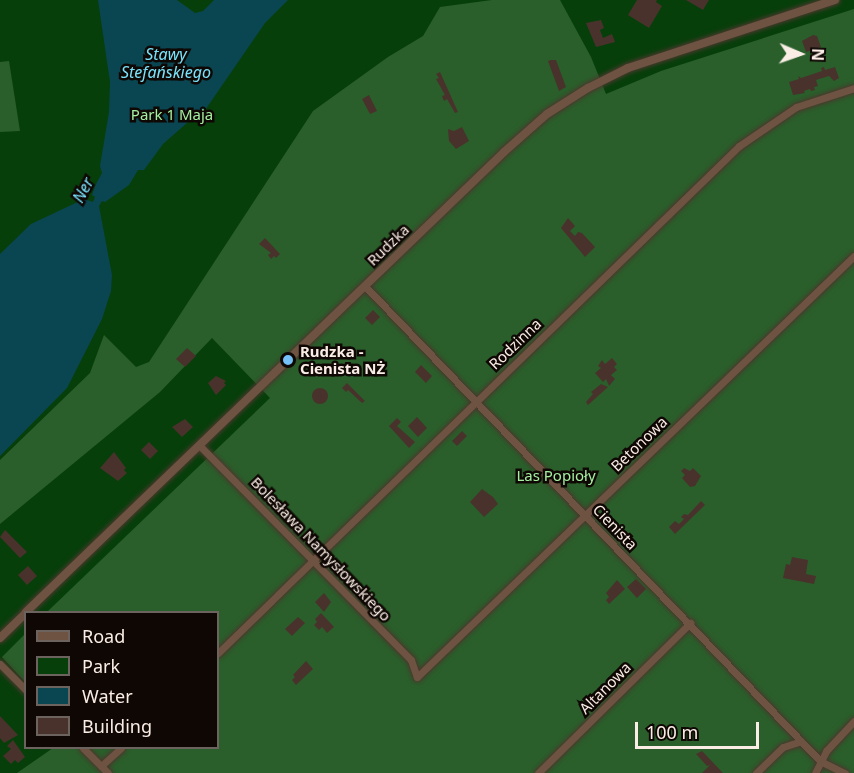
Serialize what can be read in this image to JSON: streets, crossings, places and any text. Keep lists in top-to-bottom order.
{
  "streets": {
    "street": [
      "Rudzka",
      "Rodzinna",
      "Betonowa",
      "Cienista",
      "Bolesława Namysłowskiego",
      "Altanowa"
    ]
  },
  "crossings": [
    ["Rudzka", "Cienista"],
    ["Rudzka", "Bolesława Namysłowskiego"],
    ["Rodzinna", "Cienista"],
    ["Rodzinna", "Bolesława Namysłowskiego"],
    ["Betonowa", "Cienista"],
    ["Betonowa", "Bolesława Namysłowskiego"],
    ["Cienista", "Altanowa"]
  ],
  "water": ["Stawy Stefańskiego", "Ner"],
  "parks": ["Park 1 Maja", "Las Popioły"],
  "places": ["Rudzka - Cienista NŻ"],
  "legend": [
    "Road",
    "Park",
    "Water",
    "Building"
  ],
  "scale_bar": "100 m",
  "north": "right"
}
